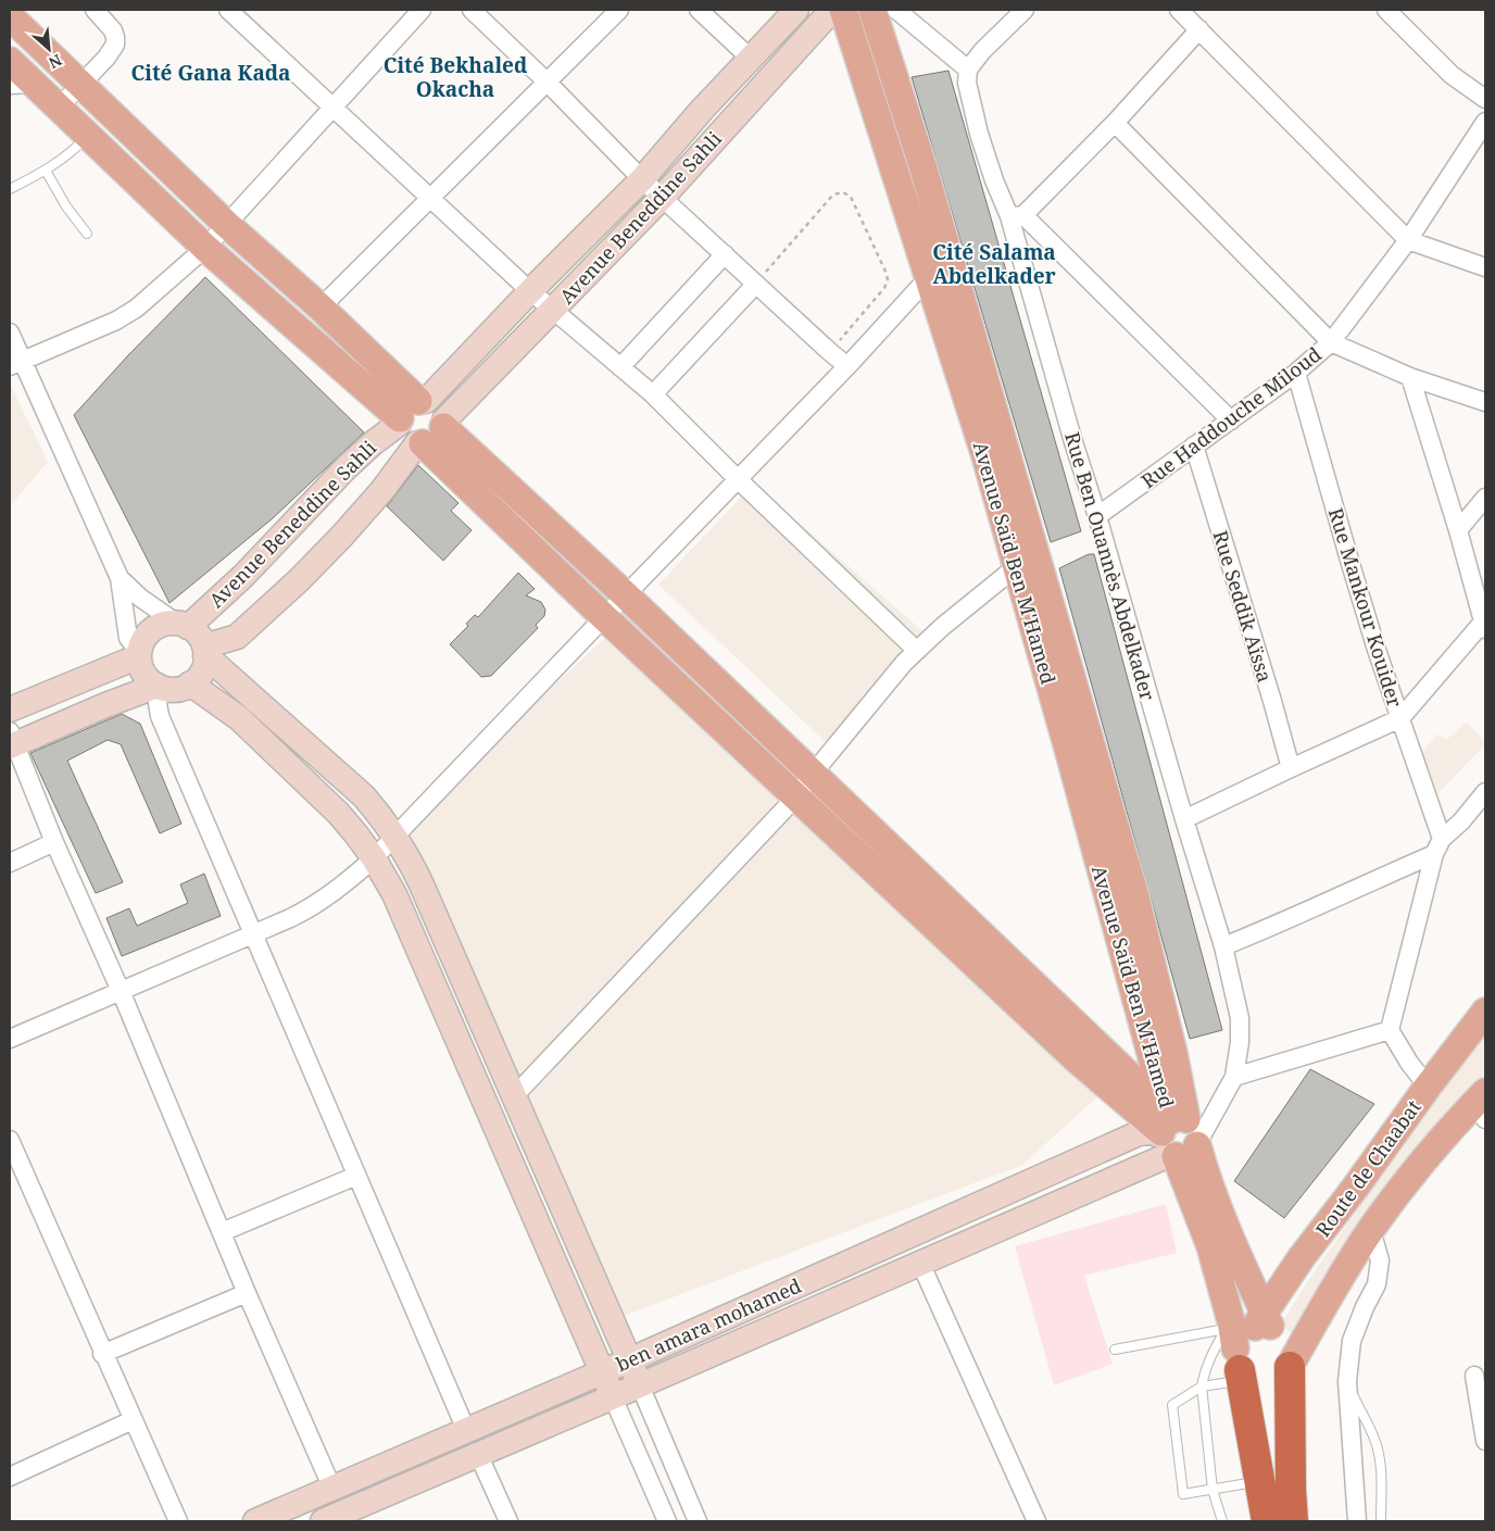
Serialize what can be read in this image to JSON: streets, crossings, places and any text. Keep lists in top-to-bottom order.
{
  "streets": {
    "main road": ["Avenue Saïd Ben M'Hamed", "Route de Chaabat"],
    "street": [
      "Avenue Beneddine Sahli",
      "Rue Haddouche Miloud",
      "Rue Ben Ouannès Abdelkader",
      "Rue Seddik Aïssa",
      "Rue Mankour Kouider",
      "ben amara mohamed"
    ]
  },
  "crossings": [
    ["Rue Haddouche Miloud", "Rue Ben Ouannès Abdelkader"],
    ["Rue Haddouche Miloud", "Rue Seddik Aïssa"],
    ["Rue Haddouche Miloud", "Rue Mankour Kouider"],
    ["Avenue Saïd Ben M'Hamed", "Rue Ben Ouannès Abdelkader"],
    ["Avenue Saïd Ben M'Hamed", "Route de Chaabat"],
    ["Avenue Saïd Ben M'Hamed", "ben amara mohamed"],
    ["Rue Ben Ouannès Abdelkader", "ben amara mohamed"]
  ],
  "districts": ["Cité Bekhaled Okacha", "Cité Gana Kada", "Cité Salama Abdelkader"],
  "north": "bottom right"
}
